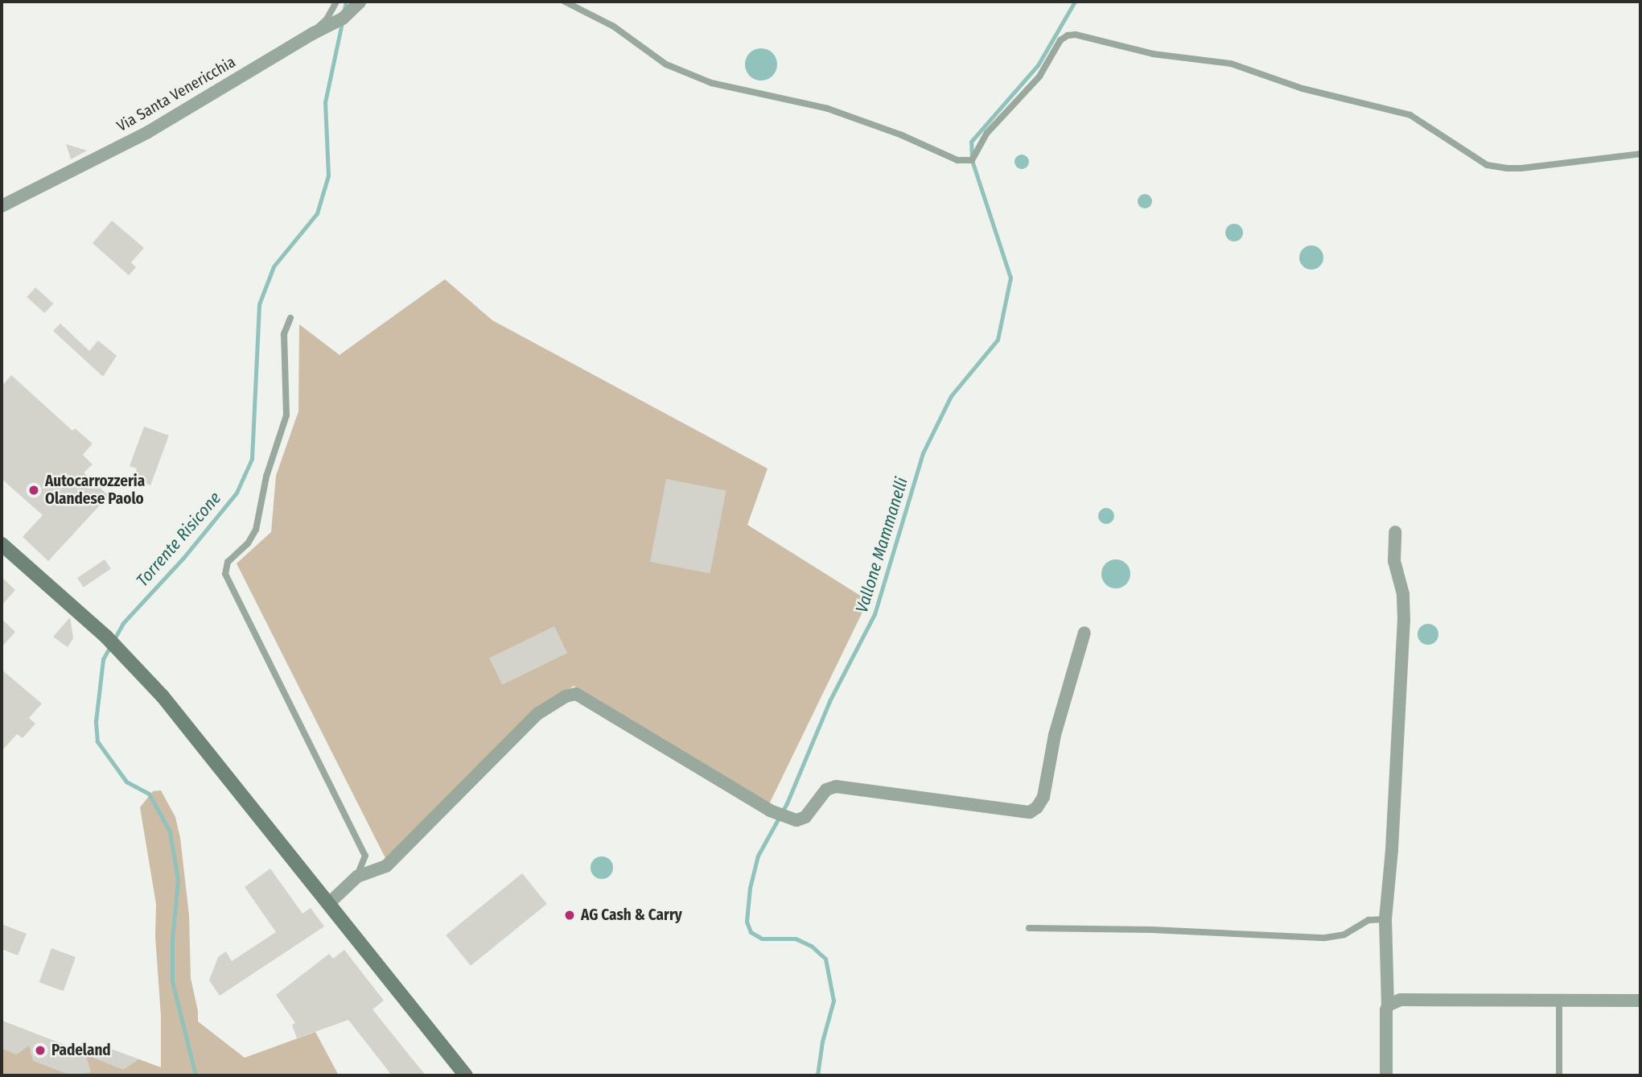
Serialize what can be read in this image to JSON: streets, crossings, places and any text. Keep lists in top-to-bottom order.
{
  "streets": {
    "street": ["Via Santa Venericchia"]
  },
  "water": ["Torrente Risicone", "Vallone Mammanelli"],
  "places": ["Autocarrozzeria Olandese Paolo", "AG Cash & Carry", "Padeland"]
}
